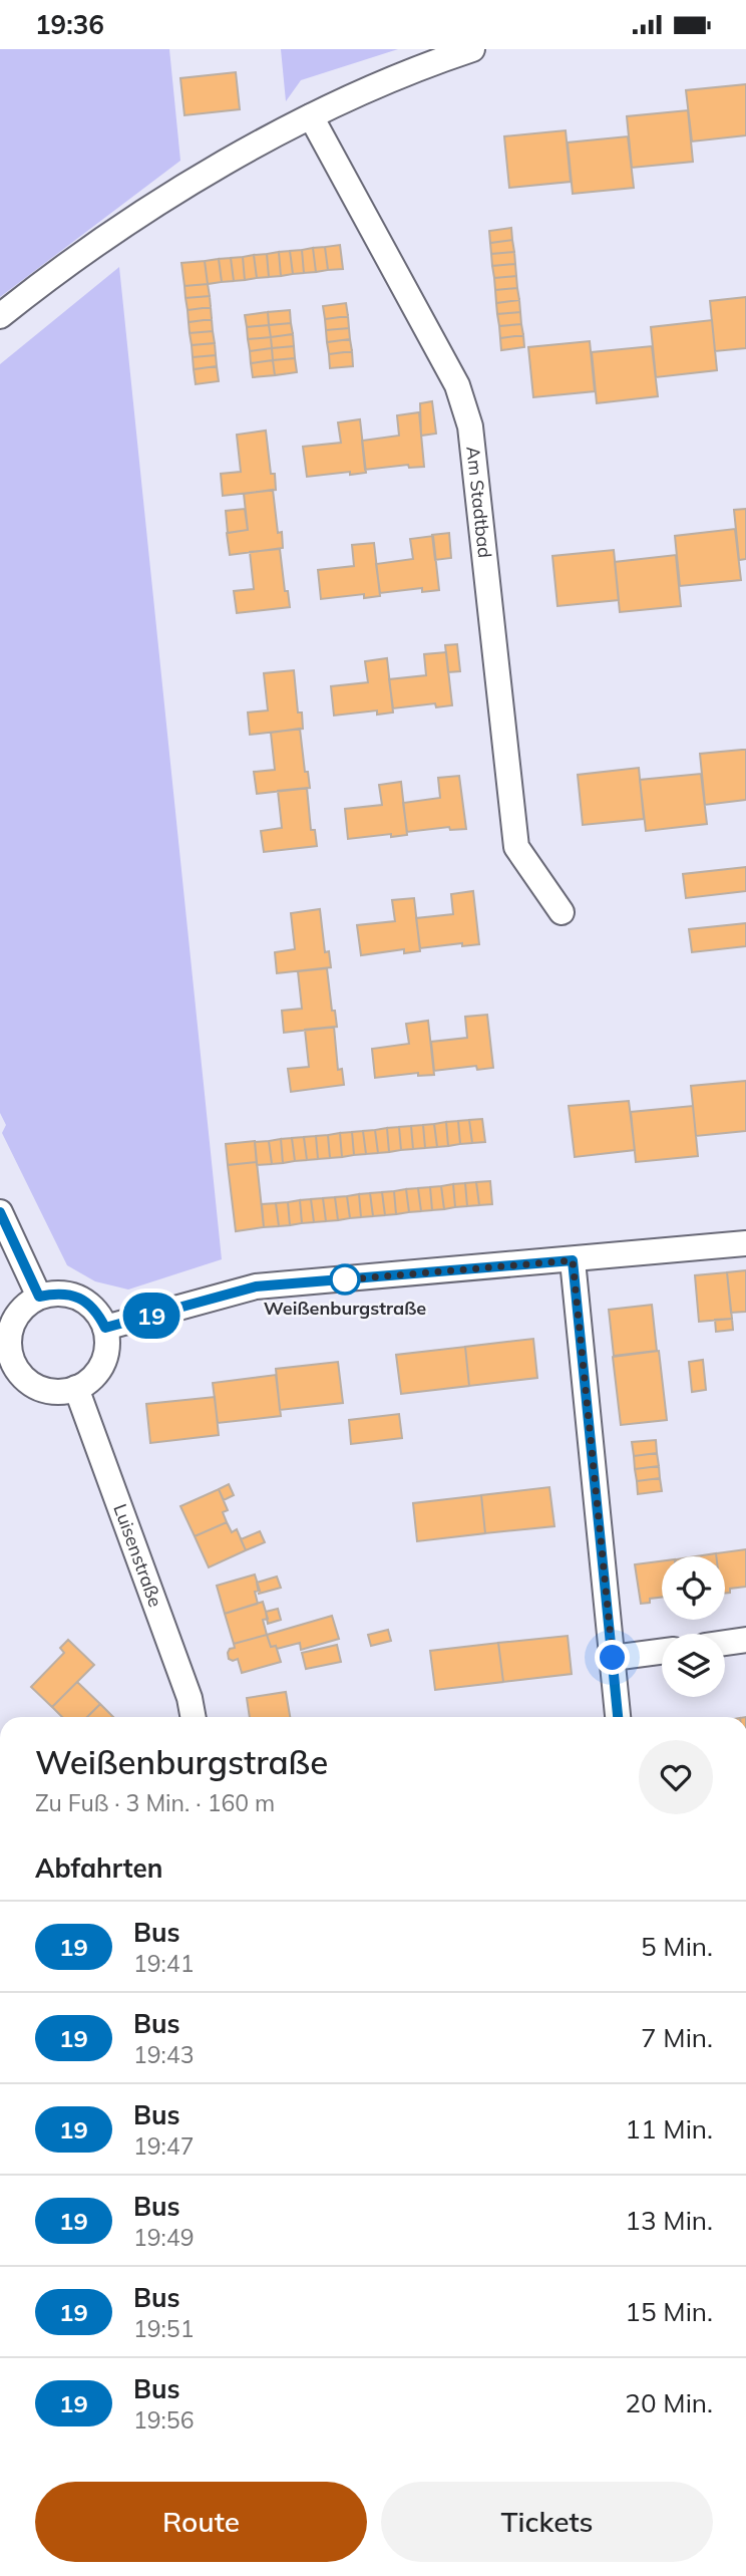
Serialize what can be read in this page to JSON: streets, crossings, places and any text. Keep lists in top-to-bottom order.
{
  "streets": {
    "street": ["Am Stadtbad", "Luisenstraße"]
  },
  "places": ["Weißenburgstraße"],
  "lines": ["bus line 19"],
  "page": {
    "status": "19:36",
    "on_map": "19",
    "heading": [
      ["Weißenburgstraße", "Zu Fuß · 3 Min. · 160 m"],
      "Abfahrten"
    ],
    "list": [
      {
        "mark": "19",
        "name": "Bus",
        "note": "19:41",
        "value": "5 Min."
      },
      {
        "mark": "19",
        "name": "Bus",
        "note": "19:43",
        "value": "7 Min."
      },
      {
        "mark": "19",
        "name": "Bus",
        "note": "19:47",
        "value": "11 Min."
      },
      {
        "mark": "19",
        "name": "Bus",
        "note": "19:49",
        "value": "13 Min."
      },
      {
        "mark": "19",
        "name": "Bus",
        "note": "19:51",
        "value": "15 Min."
      },
      {
        "mark": "19",
        "name": "Bus",
        "note": "19:56",
        "value": "20 Min."
      }
    ],
    "buttons": ["Route", "Tickets"]
  }
}
